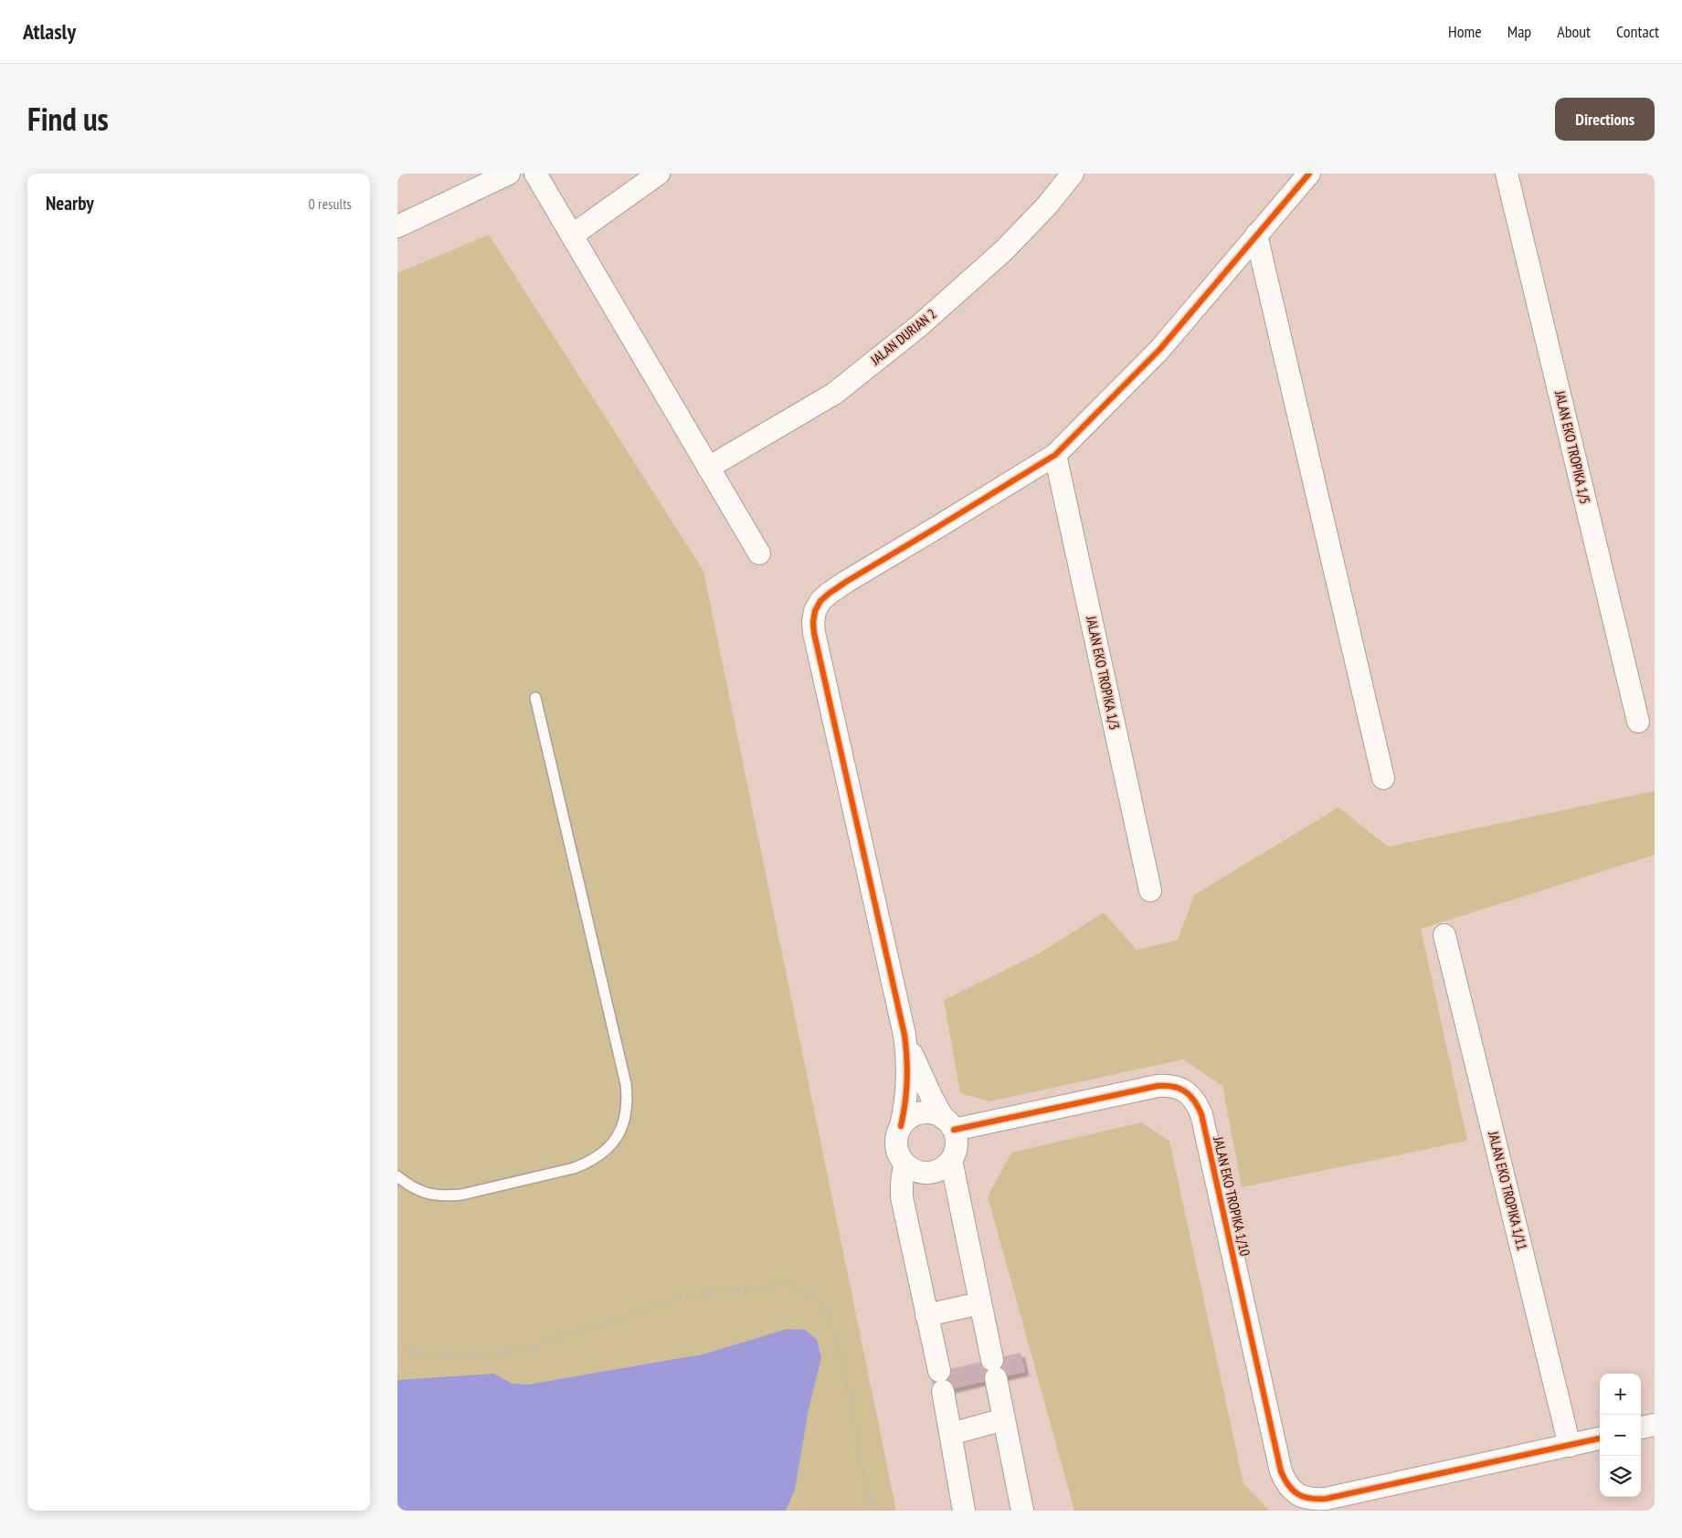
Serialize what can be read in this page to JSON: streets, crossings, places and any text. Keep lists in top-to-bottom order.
{
  "streets": {
    "street": [
      "JALAN DURIAN 2",
      "JALAN EKO TROPIKA 1/5",
      "JALAN EKO TROPIKA 1/3",
      "JALAN EKO TROPIKA 1/11",
      "JALAN EKO TROPIKA 1/10"
    ]
  },
  "crossings": [
    ["JALAN EKO TROPIKA 1/11", "JALAN EKO TROPIKA 1/10"]
  ],
  "page": {
    "header": "Atlasly",
    "nav": [
      "Home",
      "Map",
      "About",
      "Contact"
    ],
    "title": "Find us",
    "buttons": "Directions",
    "heading": ["Nearby", "0 results"],
    "map_buttons": ["+", "−"]
  }
}
